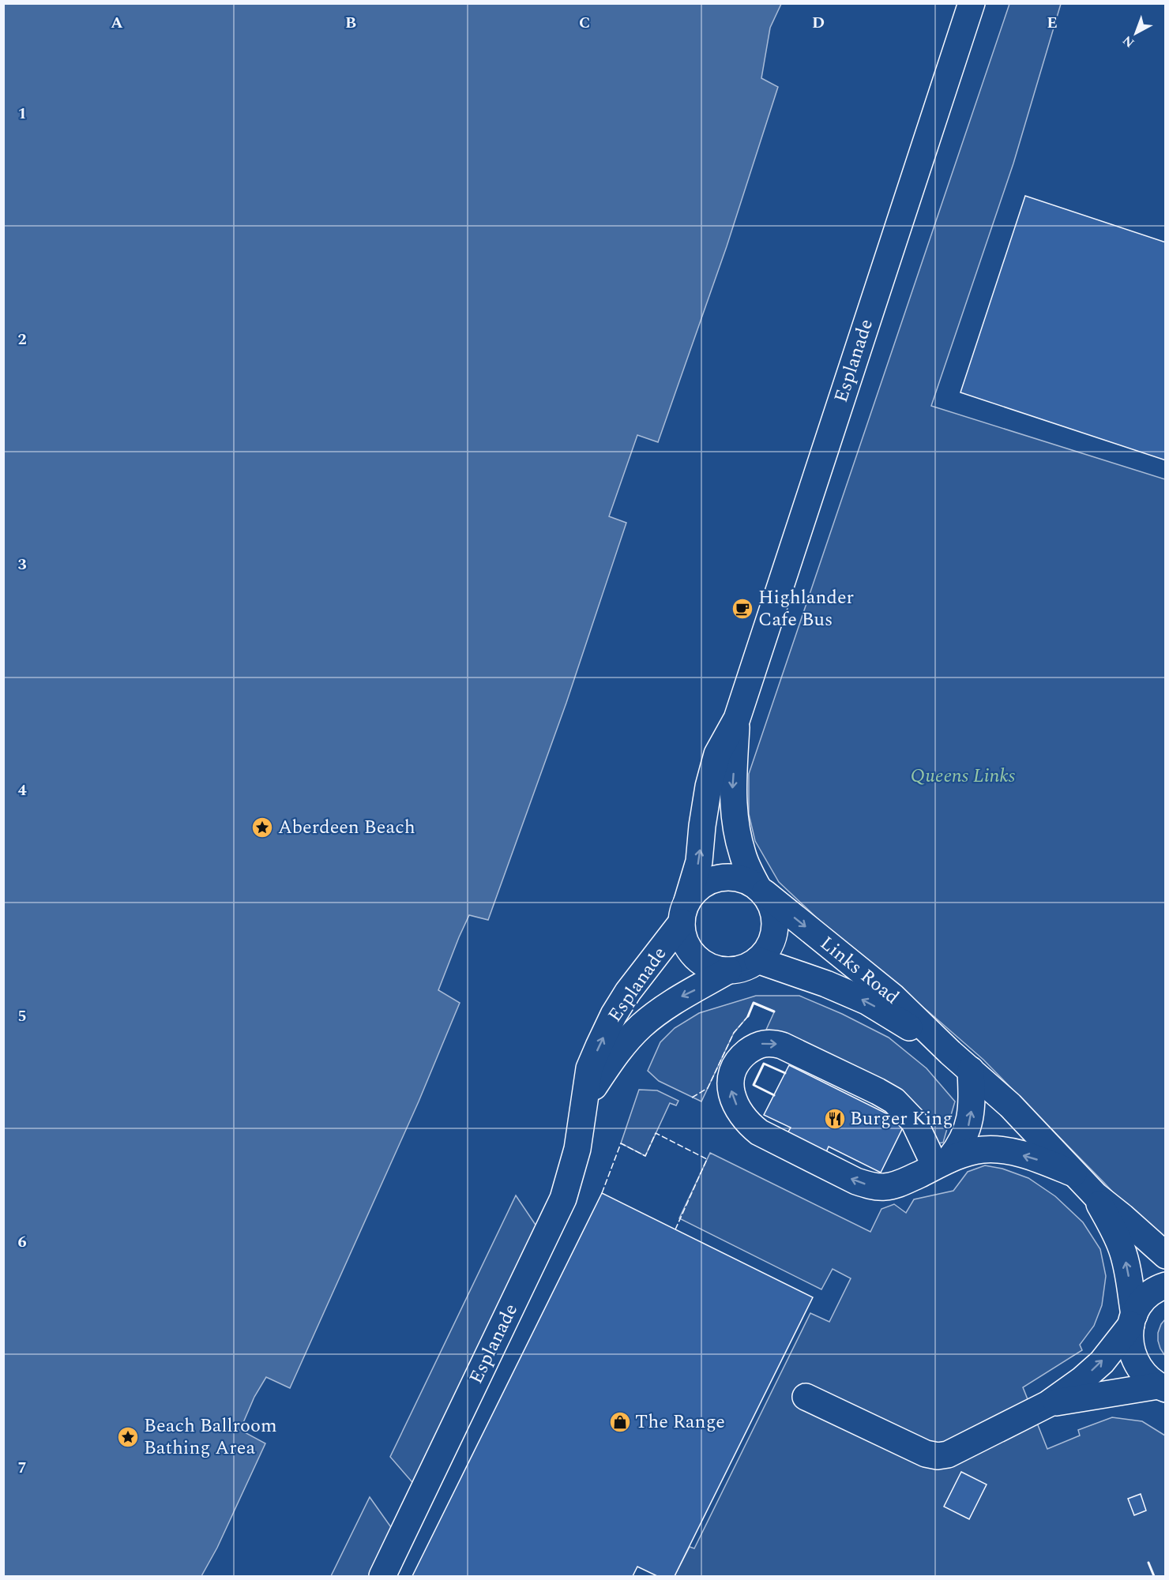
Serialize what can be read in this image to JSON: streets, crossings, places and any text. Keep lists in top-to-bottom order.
{
  "streets": {
    "street": ["Esplanade", "Links Road"]
  },
  "crossings": [
    ["Esplanade", "Links Road"]
  ],
  "parks": ["Queens Links"],
  "places": {
    "cafe": ["Highlander Cafe Bus"],
    "place": ["Aberdeen Beach", "Beach Ballroom Bathing Area"],
    "restaurant": ["Burger King"],
    "shop": ["The Range"]
  },
  "north": "bottom left",
  "grid": {
    "columns": [
      "A",
      "B",
      "C",
      "D",
      "E"
    ],
    "rows": [
      "1",
      "2",
      "3",
      "4",
      "5",
      "6",
      "7"
    ]
  }
}
